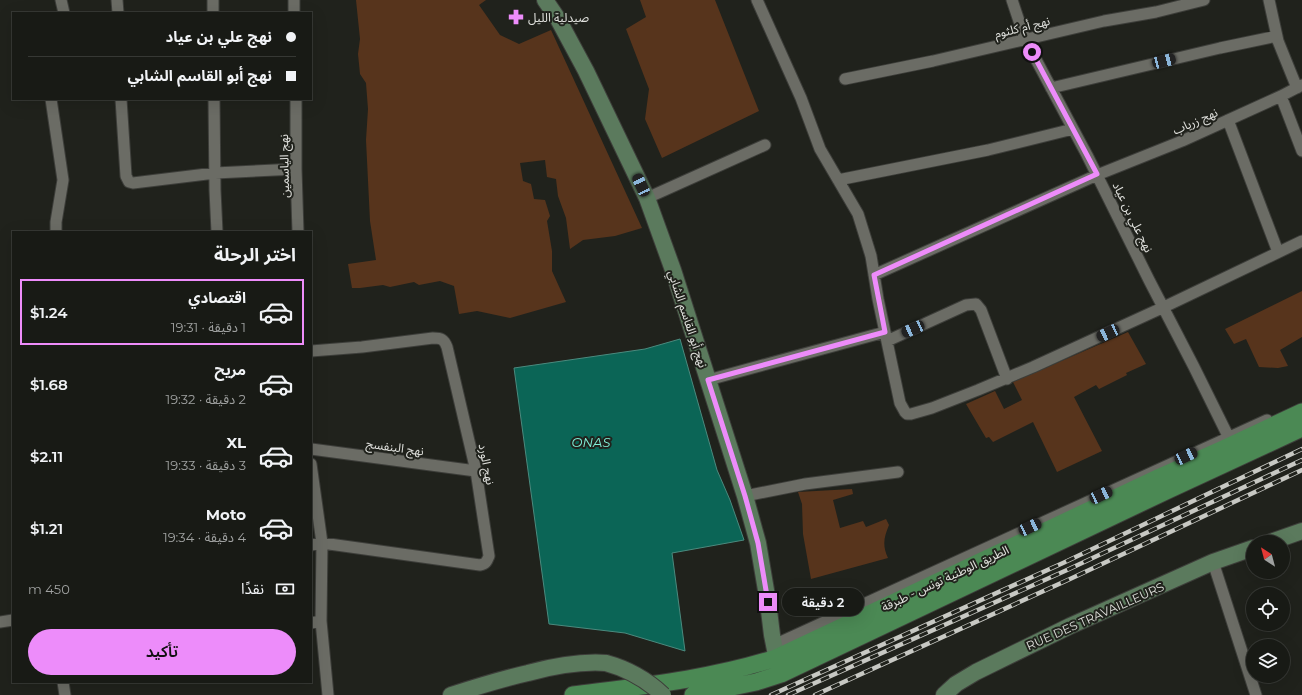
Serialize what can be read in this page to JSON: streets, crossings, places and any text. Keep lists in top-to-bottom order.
{
  "streets": {
    "main road": ["الطريق الوطنية تونس - طبرقة"],
    "street": [
      "نهج أم كلثوم",
      "نهج زرياب",
      "نهج الياسمين",
      "نهج علي بن عياد",
      "نهج أبو القاسم الشابي",
      "نهج البنفسج",
      "نهج الورد",
      "RUE DES TRAVAILLEURS"
    ]
  },
  "crossings": [
    ["نهج أم كلثوم", "نهج علي بن عياد"],
    ["نهج زرياب", "نهج علي بن عياد"],
    ["نهج علي بن عياد", "الطريق الوطنية تونس - طبرقة"],
    ["نهج أبو القاسم الشابي", "الطريق الوطنية تونس - طبرقة"],
    ["نهج البنفسج", "نهج الورد"]
  ],
  "water": ["ONAS"],
  "places": {
    "pharmacy": ["صيدلية الليل"]
  },
  "north": "top left",
  "page": {
    "banner": ["نهج علي بن عياد", "نهج أبو القاسم الشابي"],
    "heading": "اختر الرحلة",
    "list": [
      {
        "name": "اقتصادي",
        "note": "1 دقيقة · 19:31",
        "value": "$1.24"
      },
      {
        "name": "مريح",
        "note": "2 دقيقة · 19:32",
        "value": "$1.68"
      },
      {
        "name": "XL",
        "note": "3 دقيقة · 19:33",
        "value": "$2.11"
      },
      {
        "name": "Moto",
        "note": "4 دقيقة · 19:34",
        "value": "$1.21"
      }
    ],
    "pay": ["نقدًا", "450 m"],
    "bubble": "2 دقيقة",
    "buttons": "تأكيد"
  }
}
